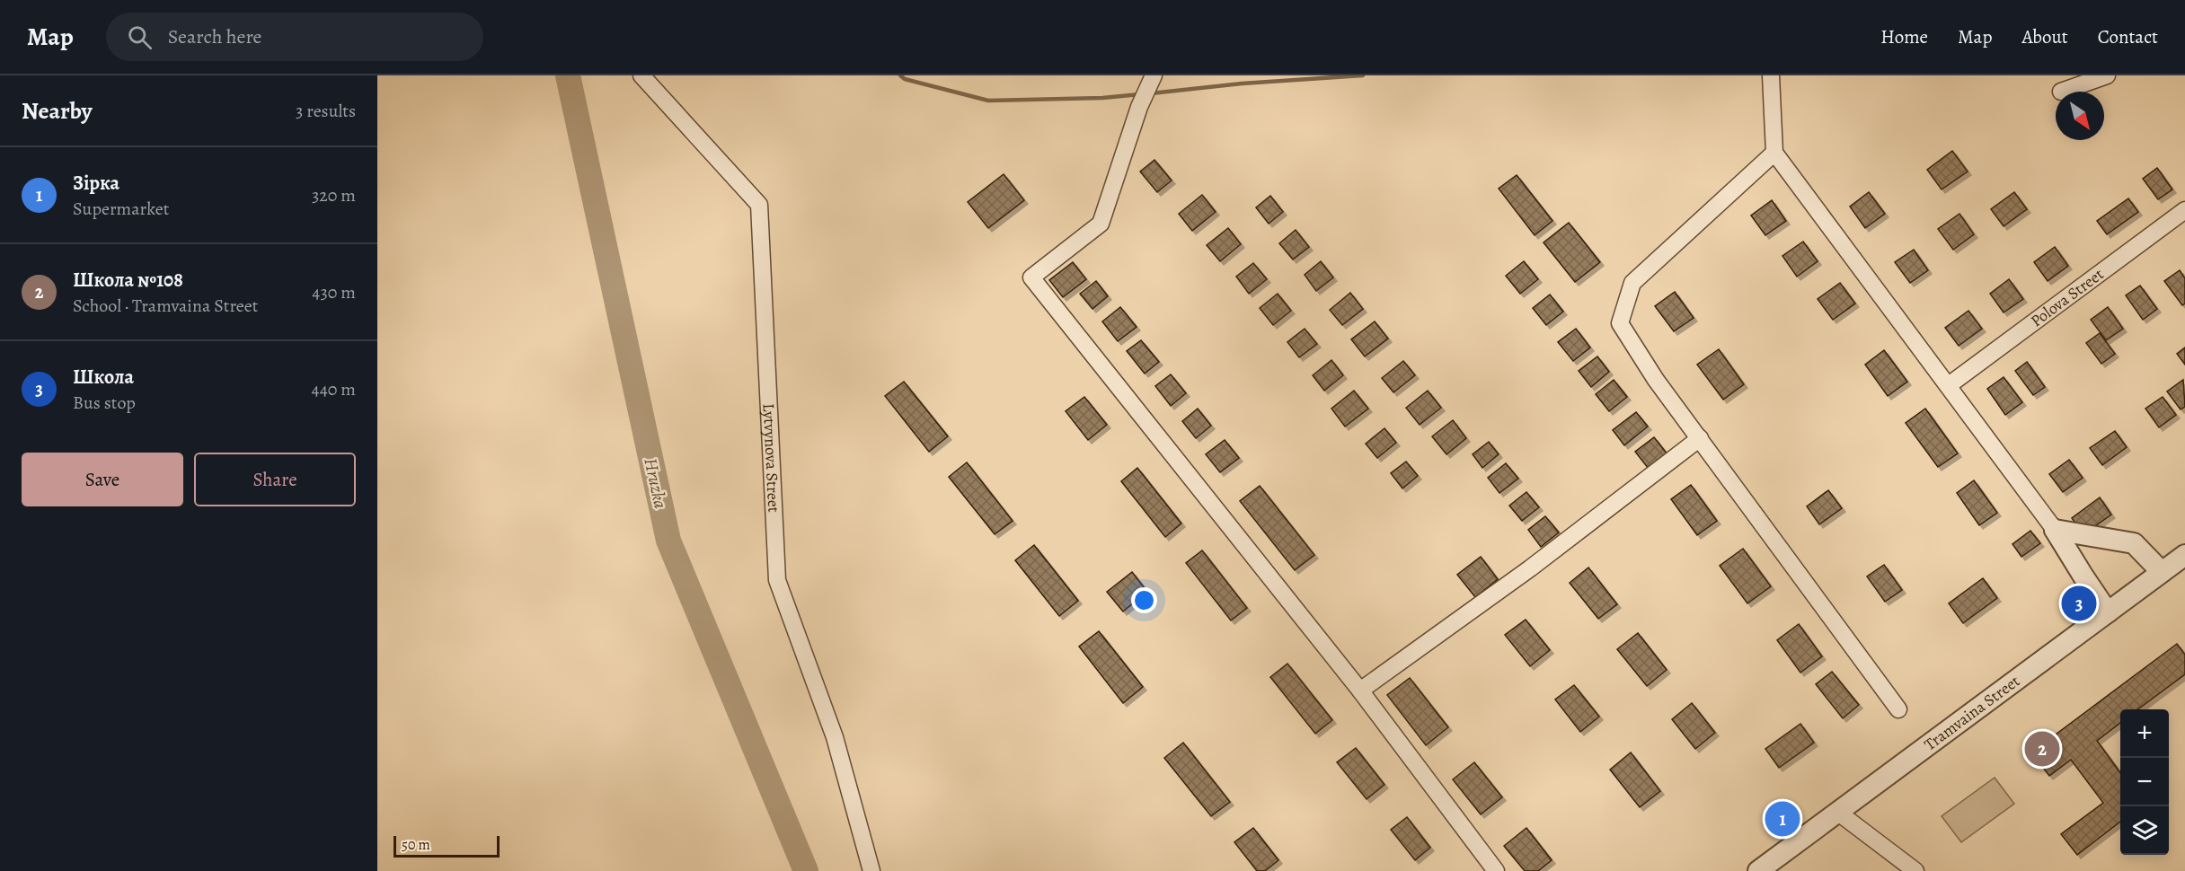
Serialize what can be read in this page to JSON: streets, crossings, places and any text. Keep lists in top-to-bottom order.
{
  "streets": {
    "street": ["Polova Street", "Lytvynova Street", "Tramvaina Street"]
  },
  "water": ["Hruzka"],
  "scale_bar": "50 m",
  "north": "bottom right",
  "page": {
    "header": "Map",
    "search": "Search here",
    "nav": [
      "Home",
      "Map",
      "About",
      "Contact"
    ],
    "heading": ["Nearby", "3 results"],
    "list": [
      {
        "mark": "1",
        "name": "Зірка",
        "note": "Supermarket",
        "value": "320 m"
      },
      {
        "mark": "2",
        "name": "Школа №108",
        "note": "School · Tramvaina Street",
        "value": "430 m"
      },
      {
        "mark": "3",
        "name": "Школа",
        "note": "Bus stop",
        "value": "440 m"
      }
    ],
    "buttons": ["Save", "Share"],
    "pins": ["3", "2", "1"],
    "map_buttons": ["+", "−"],
    "scale": "50 m"
  }
}
